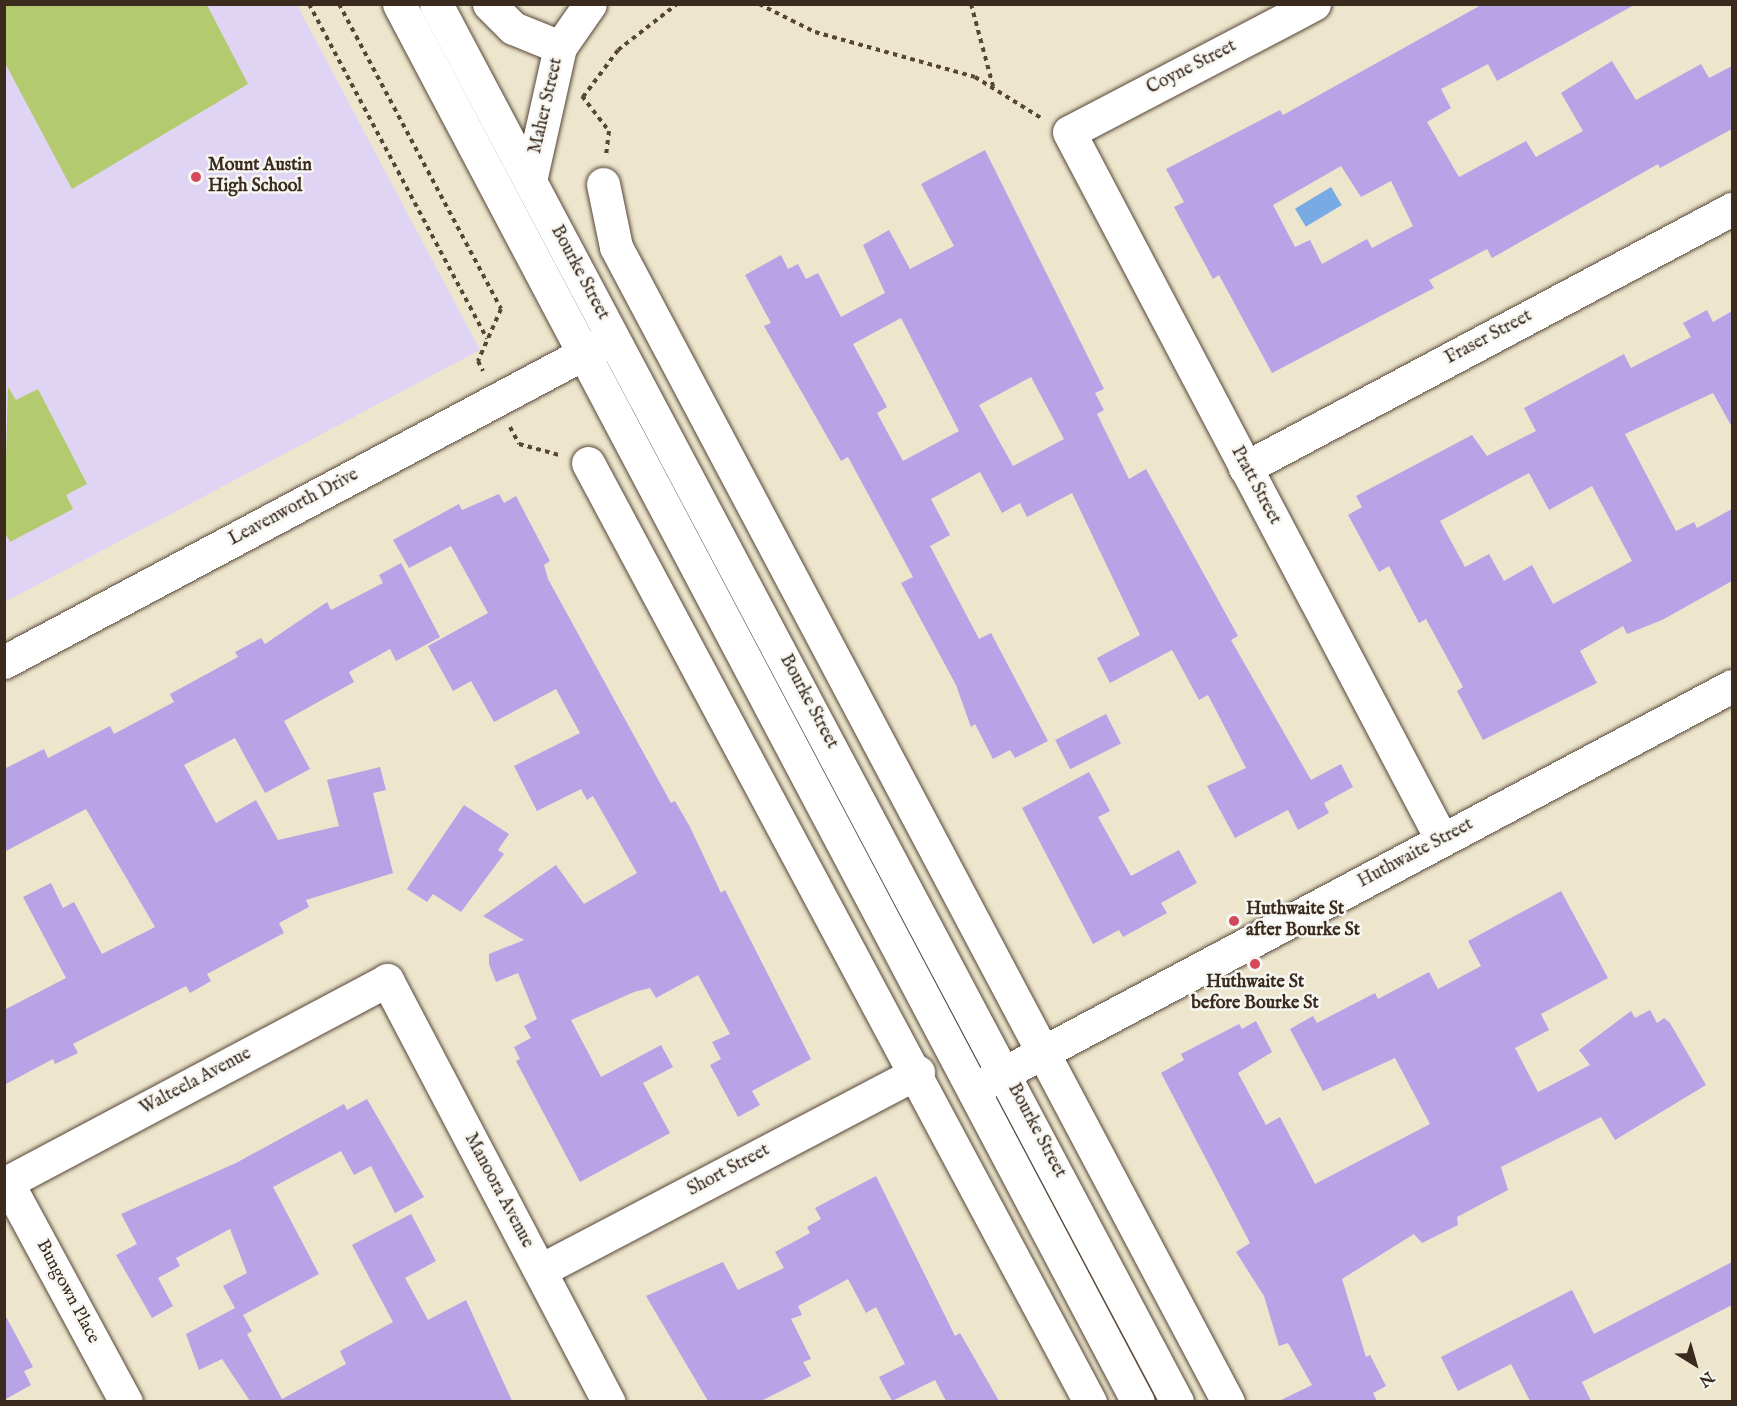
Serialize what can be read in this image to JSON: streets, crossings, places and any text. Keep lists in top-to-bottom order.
{
  "streets": {
    "street": [
      "Coyne Street",
      "Maher Street",
      "Bourke Street",
      "Fraser Street",
      "Pratt Street",
      "Leavenworth Drive",
      "Huthwaite Street",
      "Walteela Avenue",
      "Short Street",
      "Manoora Avenue",
      "Bungown Place"
    ]
  },
  "crossings": [
    ["Coyne Street", "Pratt Street"],
    ["Maher Street", "Bourke Street"],
    ["Bourke Street", "Leavenworth Drive"],
    ["Bourke Street", "Huthwaite Street"],
    ["Fraser Street", "Pratt Street"],
    ["Pratt Street", "Huthwaite Street"],
    ["Walteela Avenue", "Manoora Avenue"],
    ["Walteela Avenue", "Bungown Place"],
    ["Short Street", "Manoora Avenue"]
  ],
  "places": ["Mount Austin High School", "Huthwaite St after Bourke St", "Huthwaite St before Bourke St"],
  "north": "bottom right"
}
